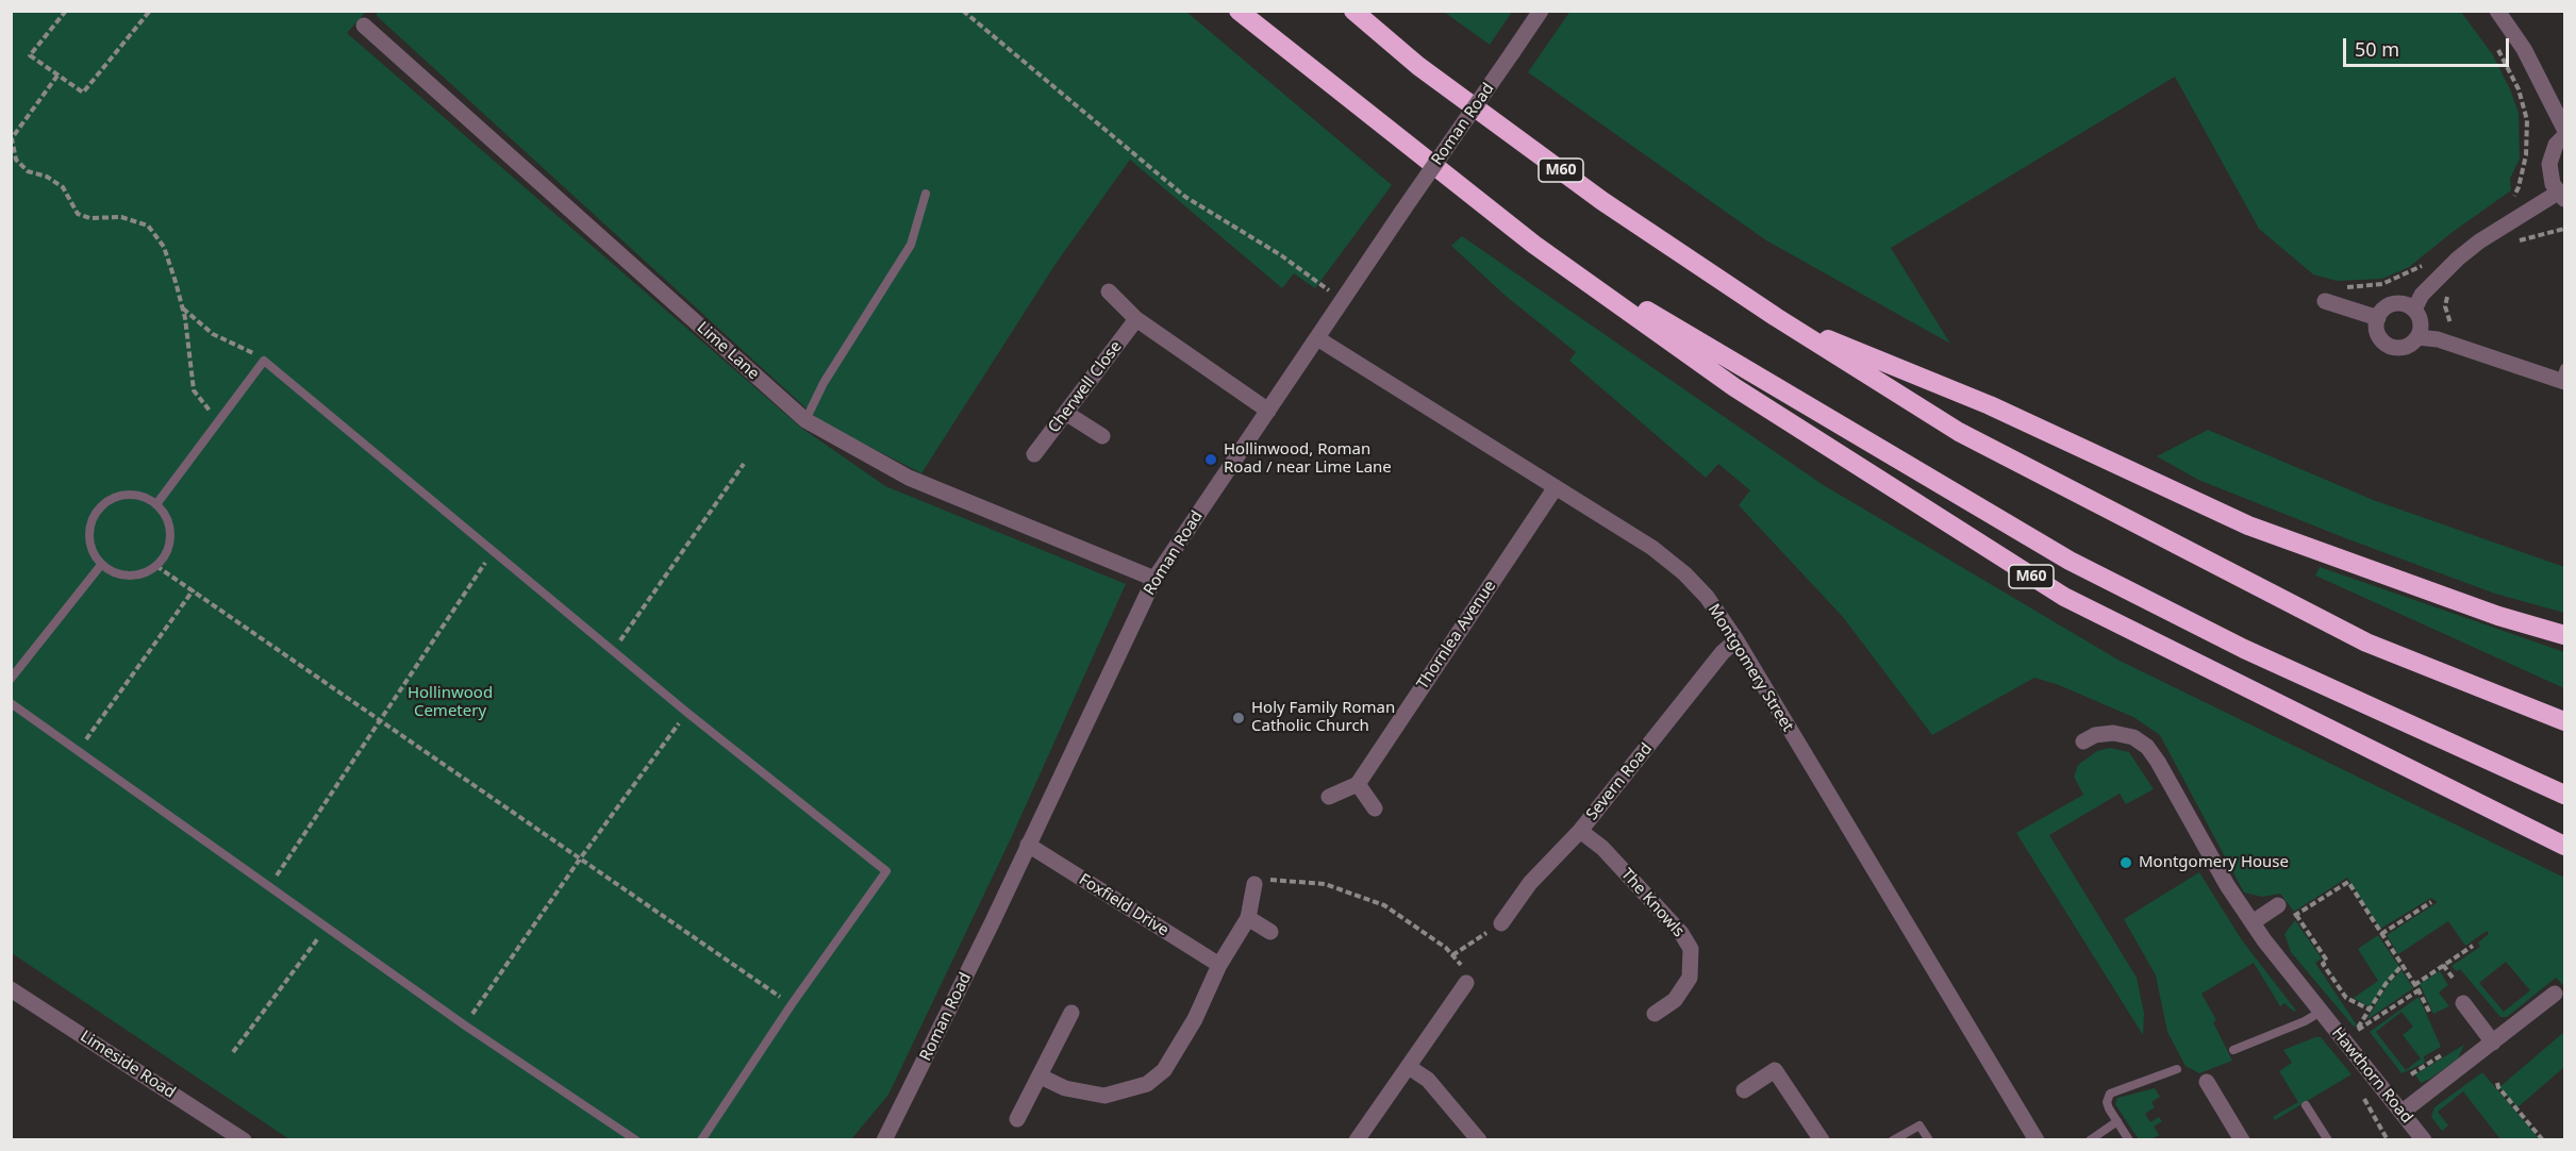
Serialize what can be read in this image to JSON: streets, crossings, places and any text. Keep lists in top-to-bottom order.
{
  "streets": {
    "highway": ["M60"],
    "street": [
      "Roman Road",
      "Lime Lane",
      "Cherwell Close",
      "Thornlea Avenue",
      "Montgomery Street",
      "Severn Road",
      "The Knowls",
      "Foxfield Drive",
      "Limeside Road",
      "Hawthorn Road"
    ]
  },
  "crossings": [
    ["Roman Road", "Lime Lane"],
    ["Roman Road", "Montgomery Street"],
    ["Roman Road", "Foxfield Drive"],
    ["Thornlea Avenue", "Montgomery Street"],
    ["Montgomery Street", "Severn Road"],
    ["Severn Road", "The Knowls"]
  ],
  "parks": ["Hollinwood Cemetery"],
  "places": ["Hollinwood, Roman Road / near Lime Lane", "Holy Family Roman Catholic Church", "Montgomery House"],
  "scale_bar": "50 m"
}
